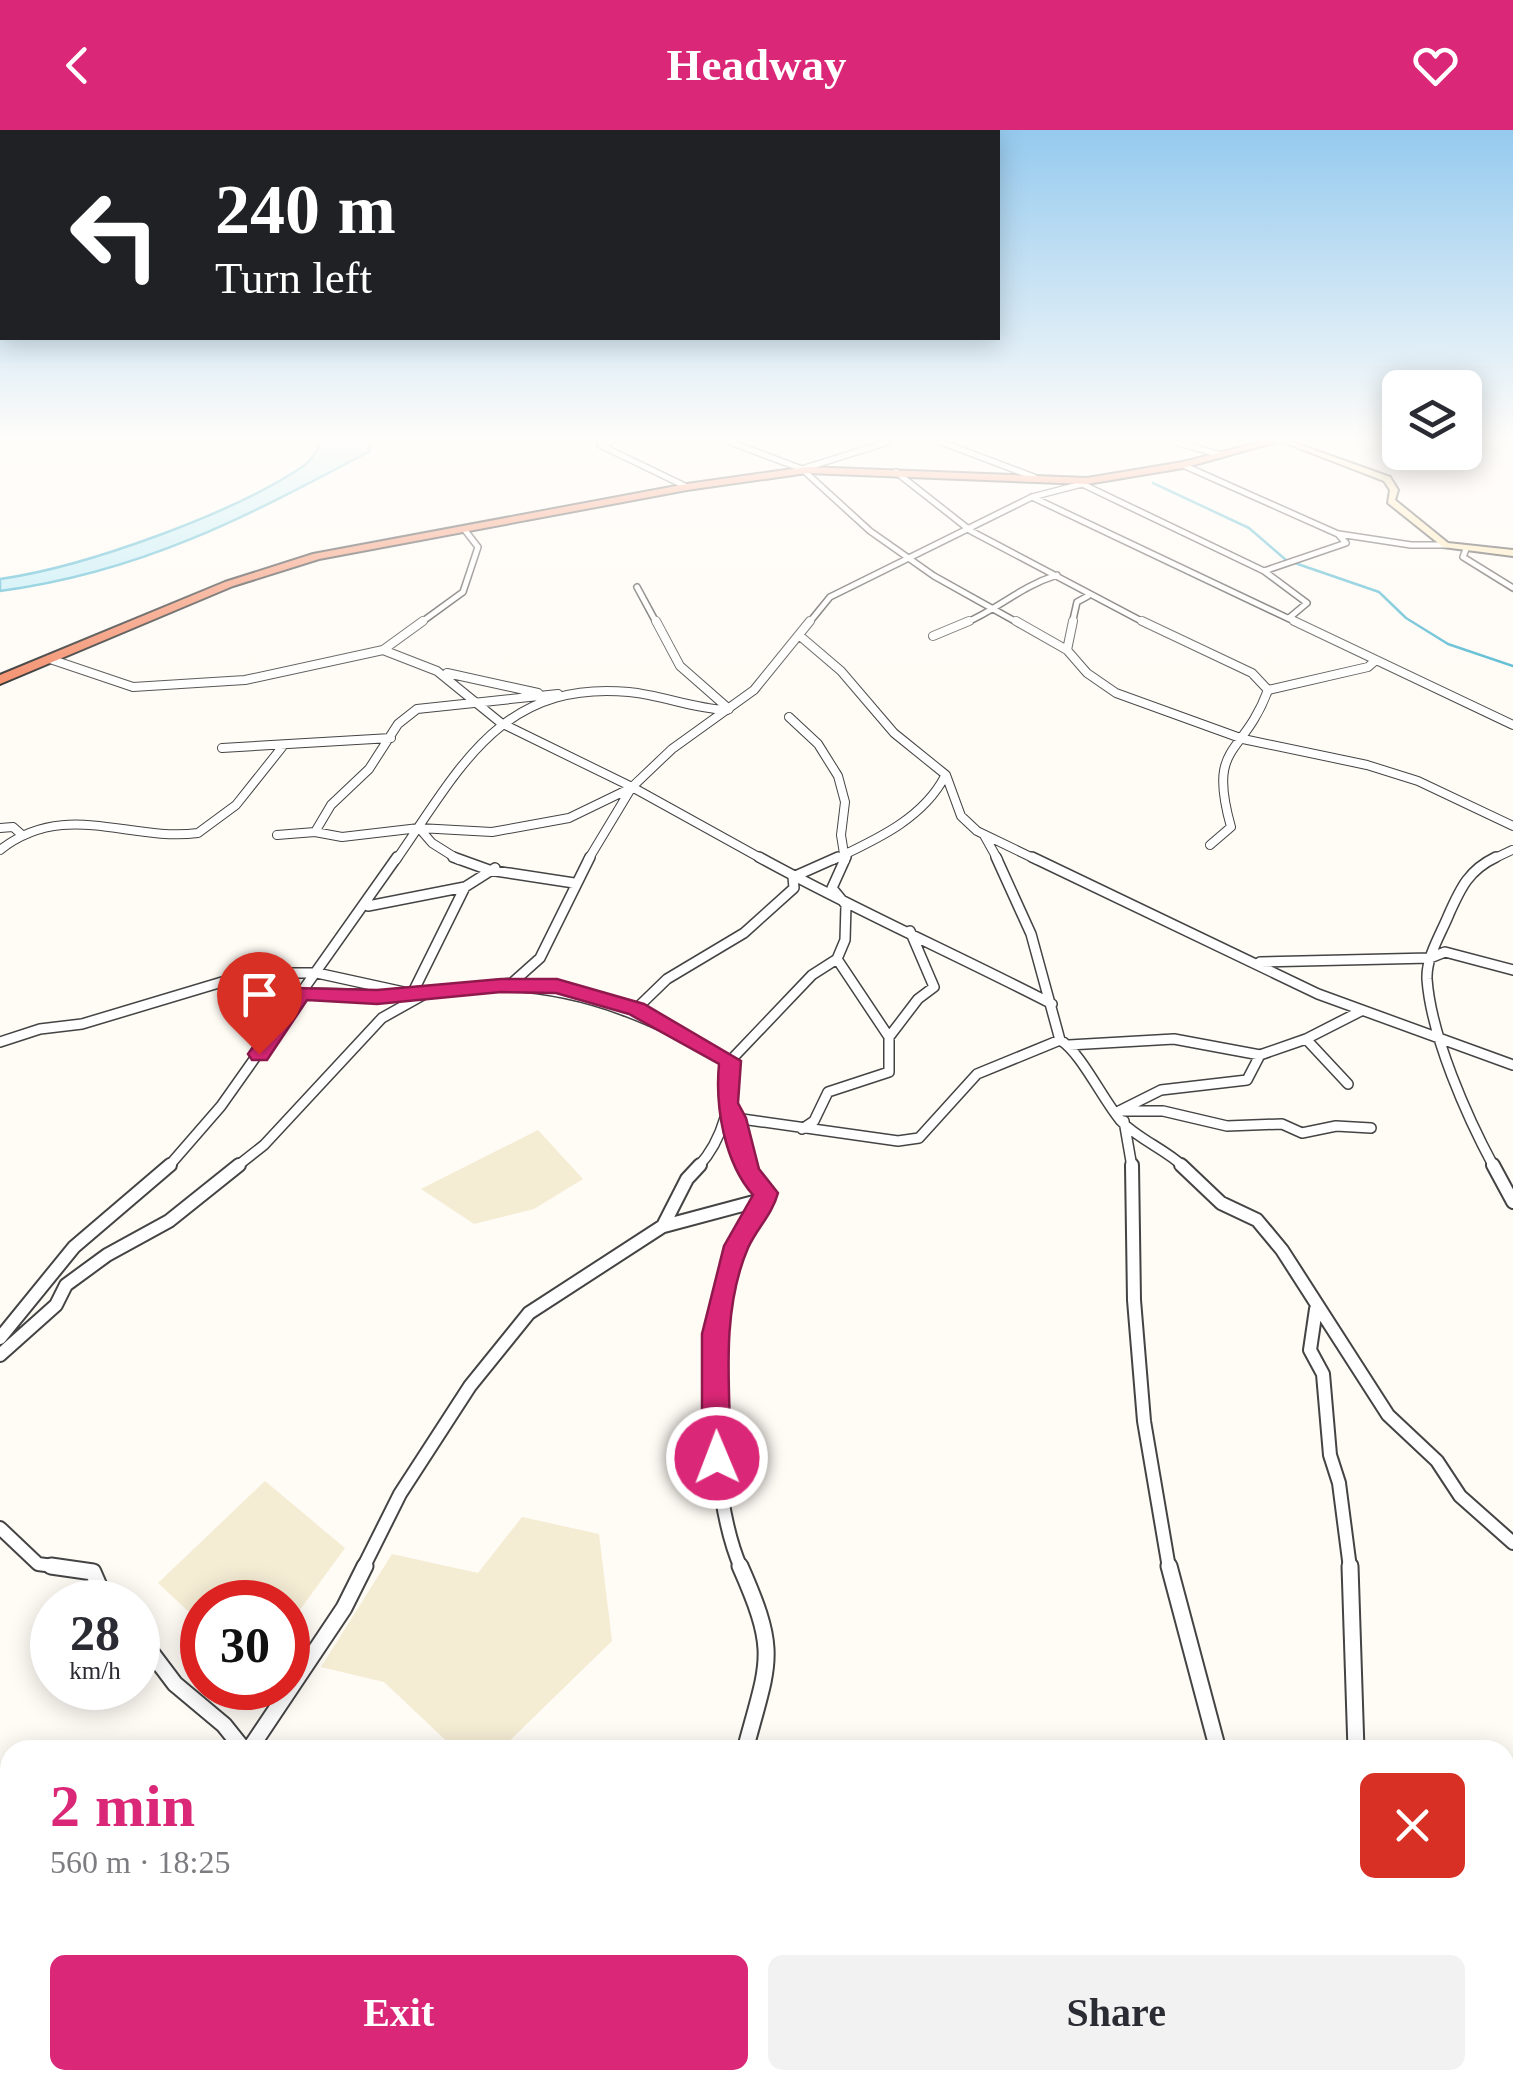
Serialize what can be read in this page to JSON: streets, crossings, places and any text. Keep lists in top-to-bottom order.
{
  "page": {
    "header": "Headway",
    "turn": ["240 m", "Turn left"],
    "speed": "28 km/h",
    "limit": "30",
    "heading": ["2 min", "560 m · 18:25"],
    "buttons": ["Exit", "Share"]
  }
}
